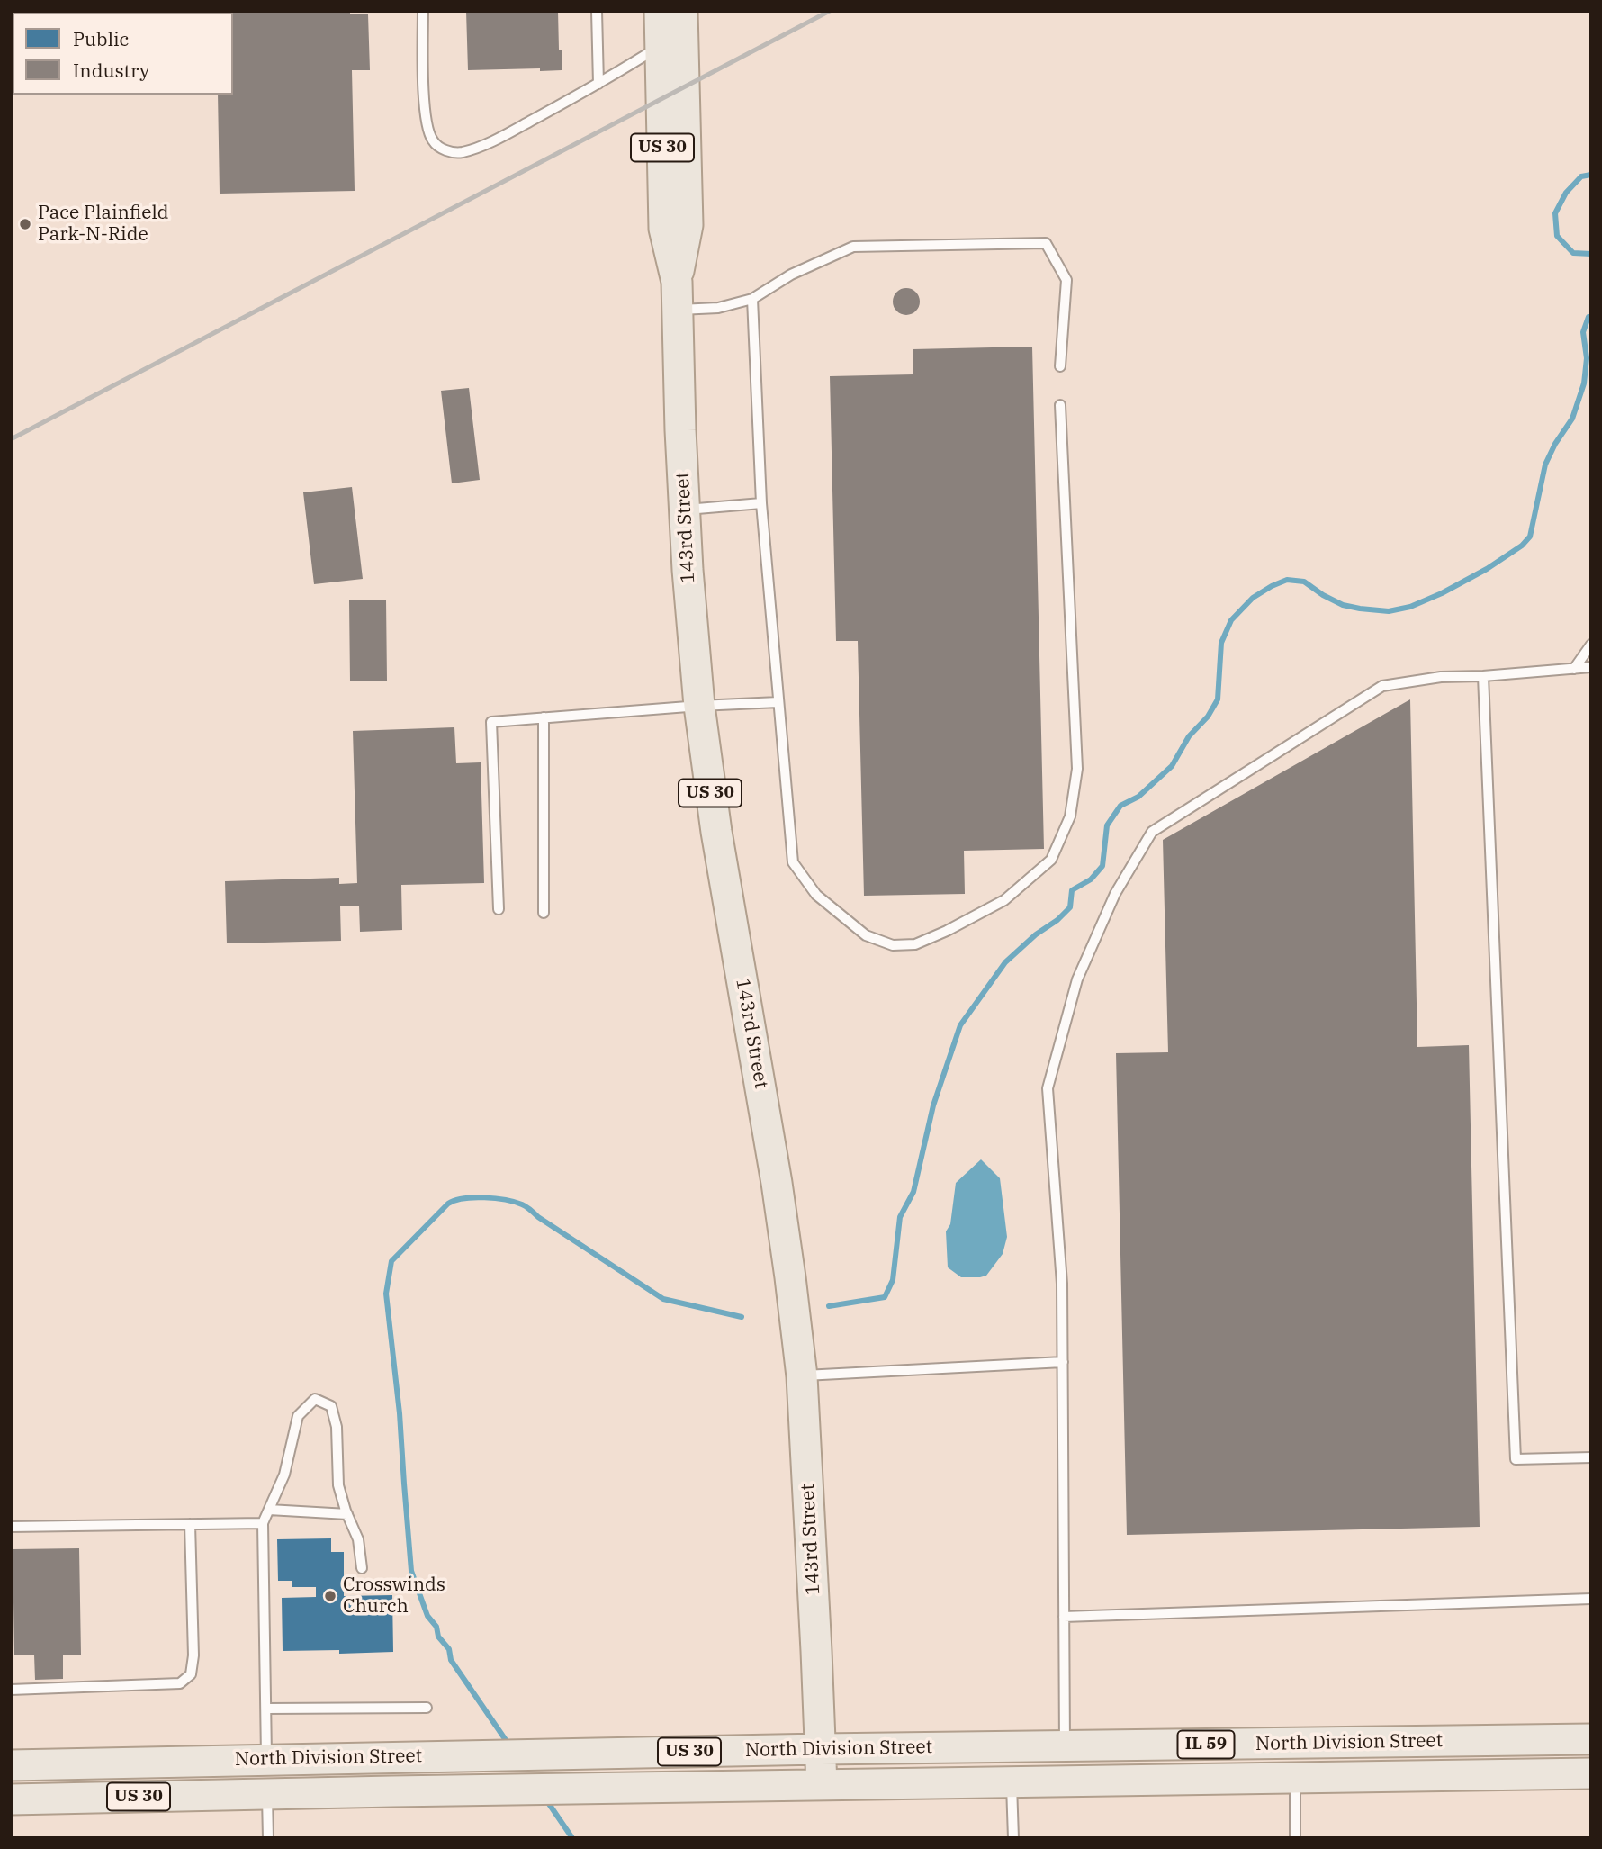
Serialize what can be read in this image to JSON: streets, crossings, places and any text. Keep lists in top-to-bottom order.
{
  "streets": {
    "main road": [
      "US 30",
      "143rd Street",
      "North Division Street",
      "IL 59"
    ]
  },
  "crossings": [
    ["143rd Street", "North Division Street"]
  ],
  "places": ["Pace Plainfield Park-N-Ride", "Crosswinds Church"],
  "legend": ["Public", "Industry"]
}
